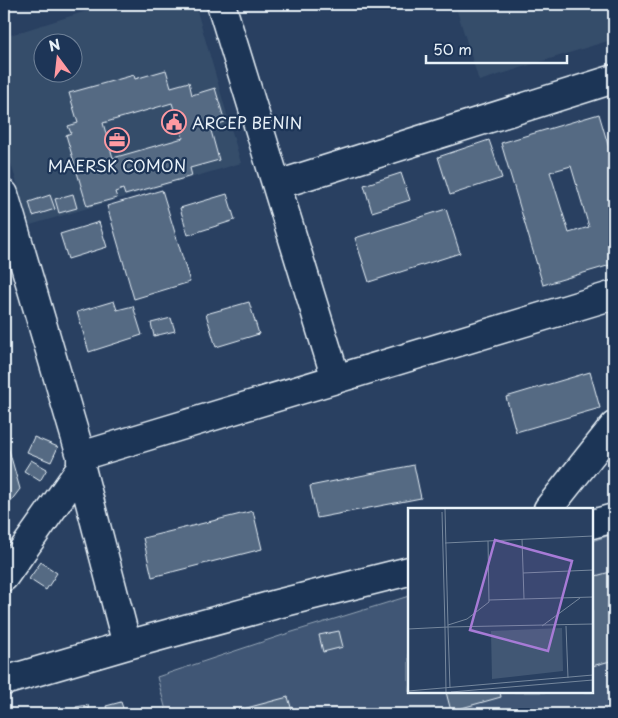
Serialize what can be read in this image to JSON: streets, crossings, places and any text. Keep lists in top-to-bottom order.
{
  "places": {
    "public building": ["ARCEP BENIN"],
    "office": ["MAERSK COMON"]
  },
  "scale_bar": "50 m",
  "north": "top"
}
